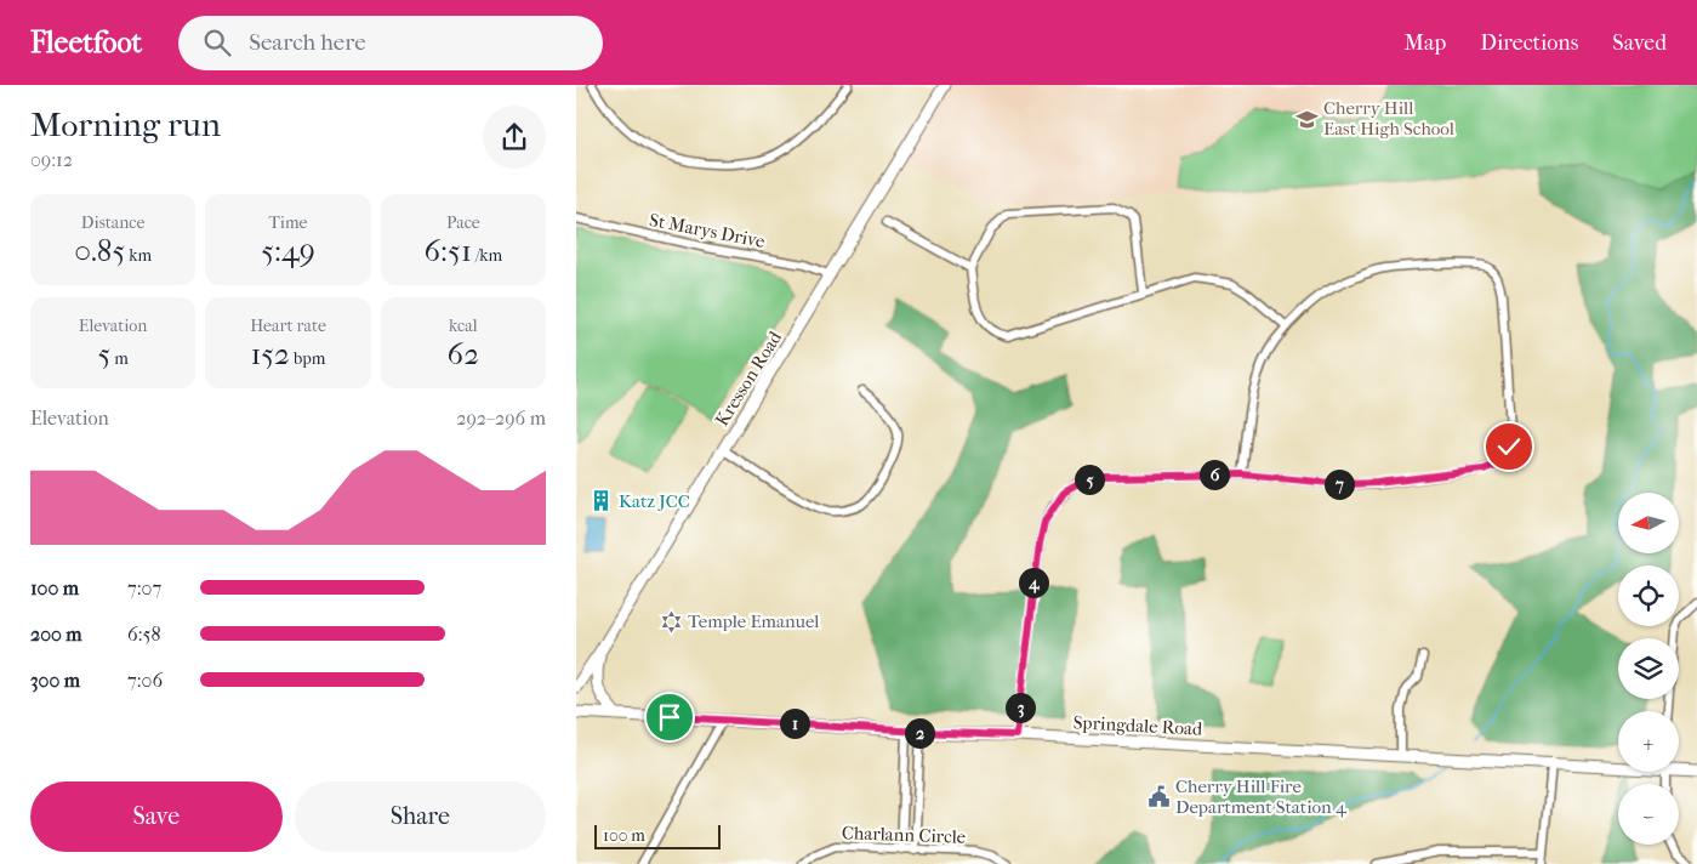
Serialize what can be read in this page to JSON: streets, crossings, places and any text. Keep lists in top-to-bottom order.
{
  "streets": {
    "main road": ["Kresson Road", "Springdale Road"],
    "street": ["St Marys Drive", "Charlann Circle"]
  },
  "crossings": [
    ["St Marys Drive", "Kresson Road"]
  ],
  "places": {
    "school or university": ["Cherry Hill East High School"],
    "building": ["Katz JCC"],
    "synagogue": ["Temple Emanuel"],
    "public building": ["Cherry Hill Fire Department Station 4"]
  },
  "scale_bar": "100 m",
  "north": "left",
  "page": {
    "header": "Fleetfoot",
    "search": "Search here",
    "nav": ["Map", "Directions", "Saved"],
    "heading": ["Morning run", "09:12"],
    "stats": [
      ["Distance", "0.85 km"],
      ["Time", "5:49"],
      ["Pace", "6:51 /km"],
      ["Elevation", "5 m"],
      ["Heart rate", "152 bpm"],
      ["kcal", "62"]
    ],
    "chart": ["Elevation", "292–296 m"],
    "pins": [
      "6",
      "5",
      "7",
      "4",
      "3",
      "1",
      "2"
    ],
    "map_buttons": ["+", "−"],
    "list": [
      {
        "name": "100 m",
        "note": "7:07"
      },
      {
        "name": "200 m",
        "note": "6:58"
      },
      {
        "name": "300 m",
        "note": "7:06"
      }
    ],
    "buttons": ["Save", "Share"],
    "scale": "100 m"
  }
}
